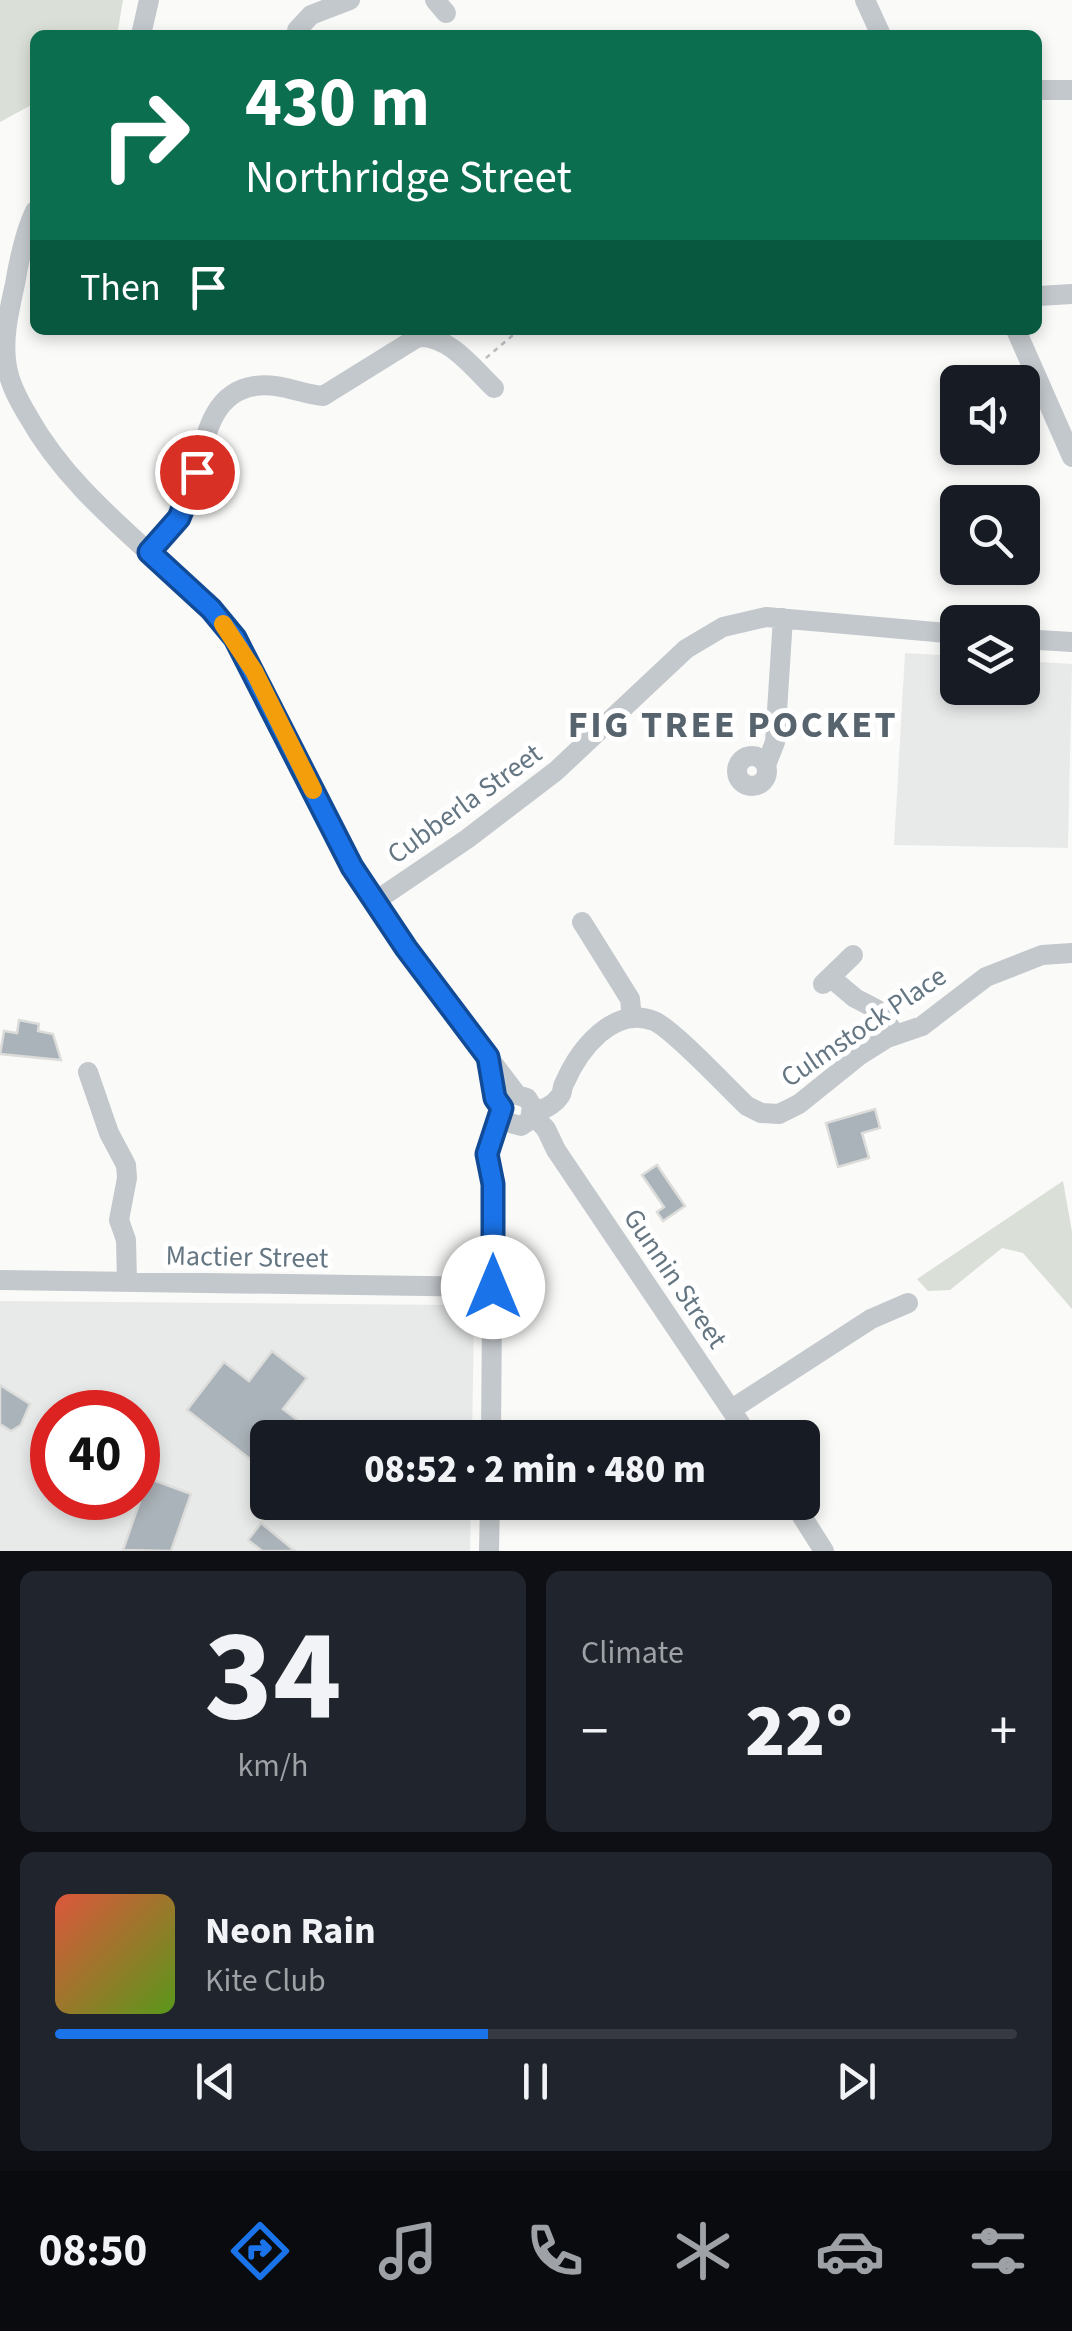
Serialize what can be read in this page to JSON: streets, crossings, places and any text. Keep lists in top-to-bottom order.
{
  "streets": {
    "street": [
      "Cubberla Street",
      "Culmstock Place",
      "Mactier Street",
      "Gunnin Street"
    ]
  },
  "crossings": [
    ["Cubberla Street", "Gunnin Street"]
  ],
  "districts": ["FIG TREE POCKET"],
  "page": {
    "turn": ["430 m", "Northridge Street"],
    "then": "Then",
    "limit": "40",
    "trip": "08:52 · 2 min · 480 m",
    "tile": [
      ["34", "km/h"],
      "Climate"
    ],
    "heat": ["−", "22°", "+"],
    "song": ["Neon Rain", "Kite Club"],
    "tabs": "08:50"
  }
}
